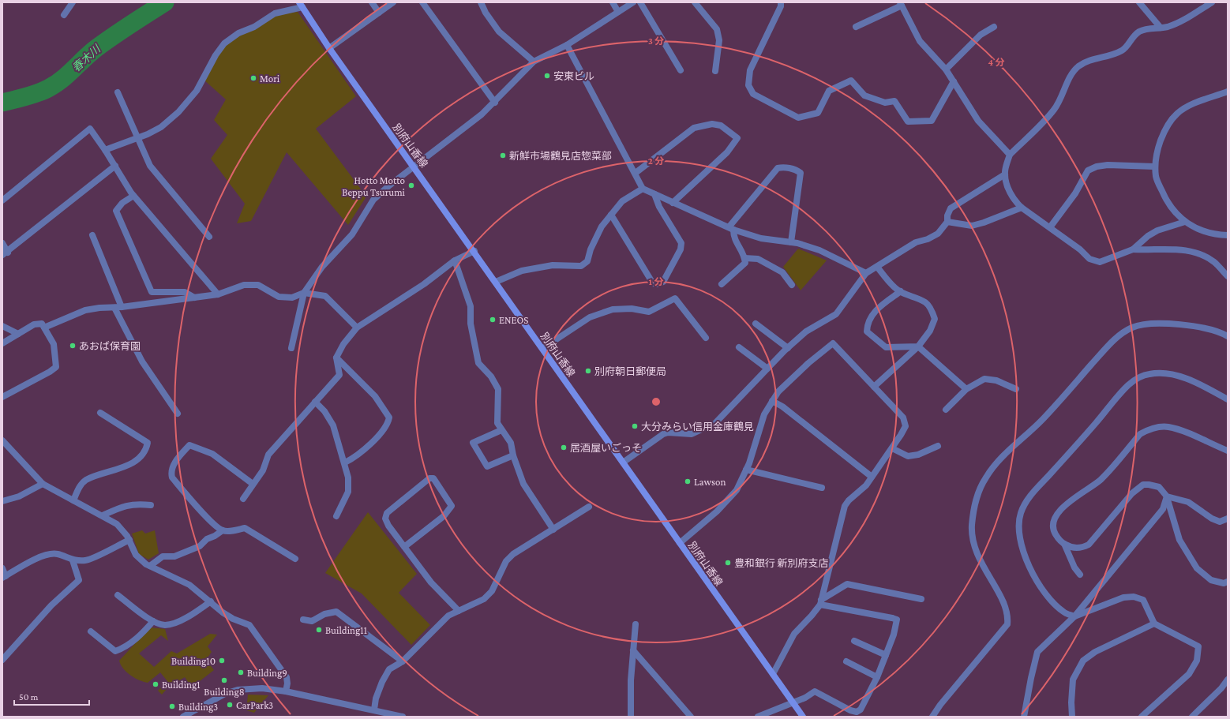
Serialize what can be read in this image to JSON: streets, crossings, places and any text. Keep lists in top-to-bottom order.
{
  "streets": {
    "main road": ["別府山香線"]
  },
  "water": ["春木川"],
  "places": [
    "安東ビル",
    "Mori",
    "新鮮市場鶴見店惣菜部",
    "Hotto Motto Beppu Tsurumi",
    "ENEOS",
    "あおば保育園",
    "別府朝日郵便局",
    "大分みらい信用金庫鶴見",
    "居酒屋いごっそ",
    "Lawson",
    "豊和銀行 新別府支店",
    "Building11",
    "Building10",
    "Building9",
    "Building8",
    "Building1",
    "CarPark3",
    "Building3"
  ],
  "scale_bar": "50 m",
  "rings": [
    "3 分",
    "4 分",
    "2 分",
    "1 分"
  ]
}
